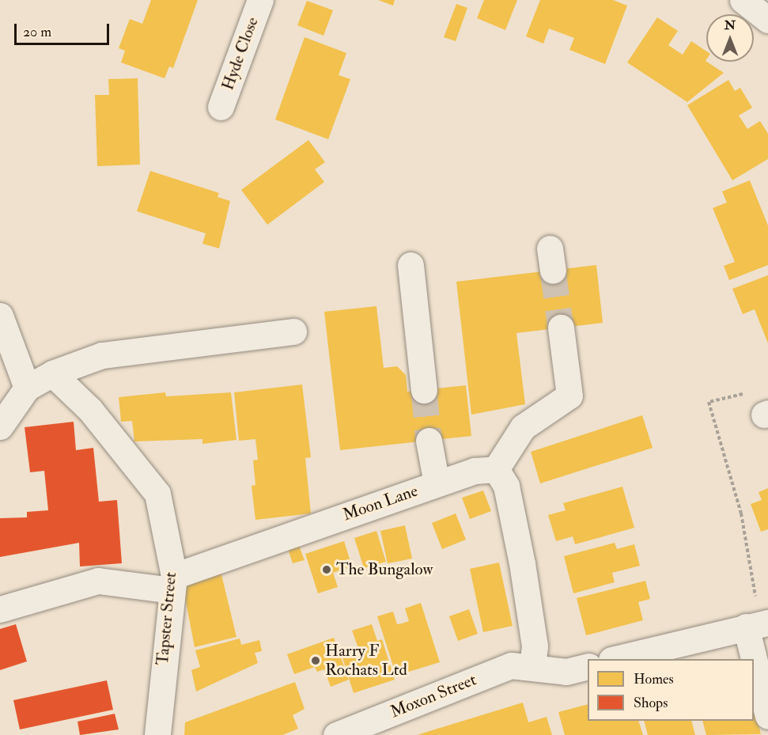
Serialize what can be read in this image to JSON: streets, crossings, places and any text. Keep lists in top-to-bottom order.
{
  "streets": {
    "street": [
      "Hyde Close",
      "Moon Lane",
      "Tapster Street",
      "Moxon Street"
    ]
  },
  "crossings": [
    ["Moon Lane", "Tapster Street"]
  ],
  "places": ["The Bungalow", "Harry F Rochats Ltd"],
  "legend": ["Homes", "Shops"],
  "scale_bar": "20 m",
  "north": "top"
}
